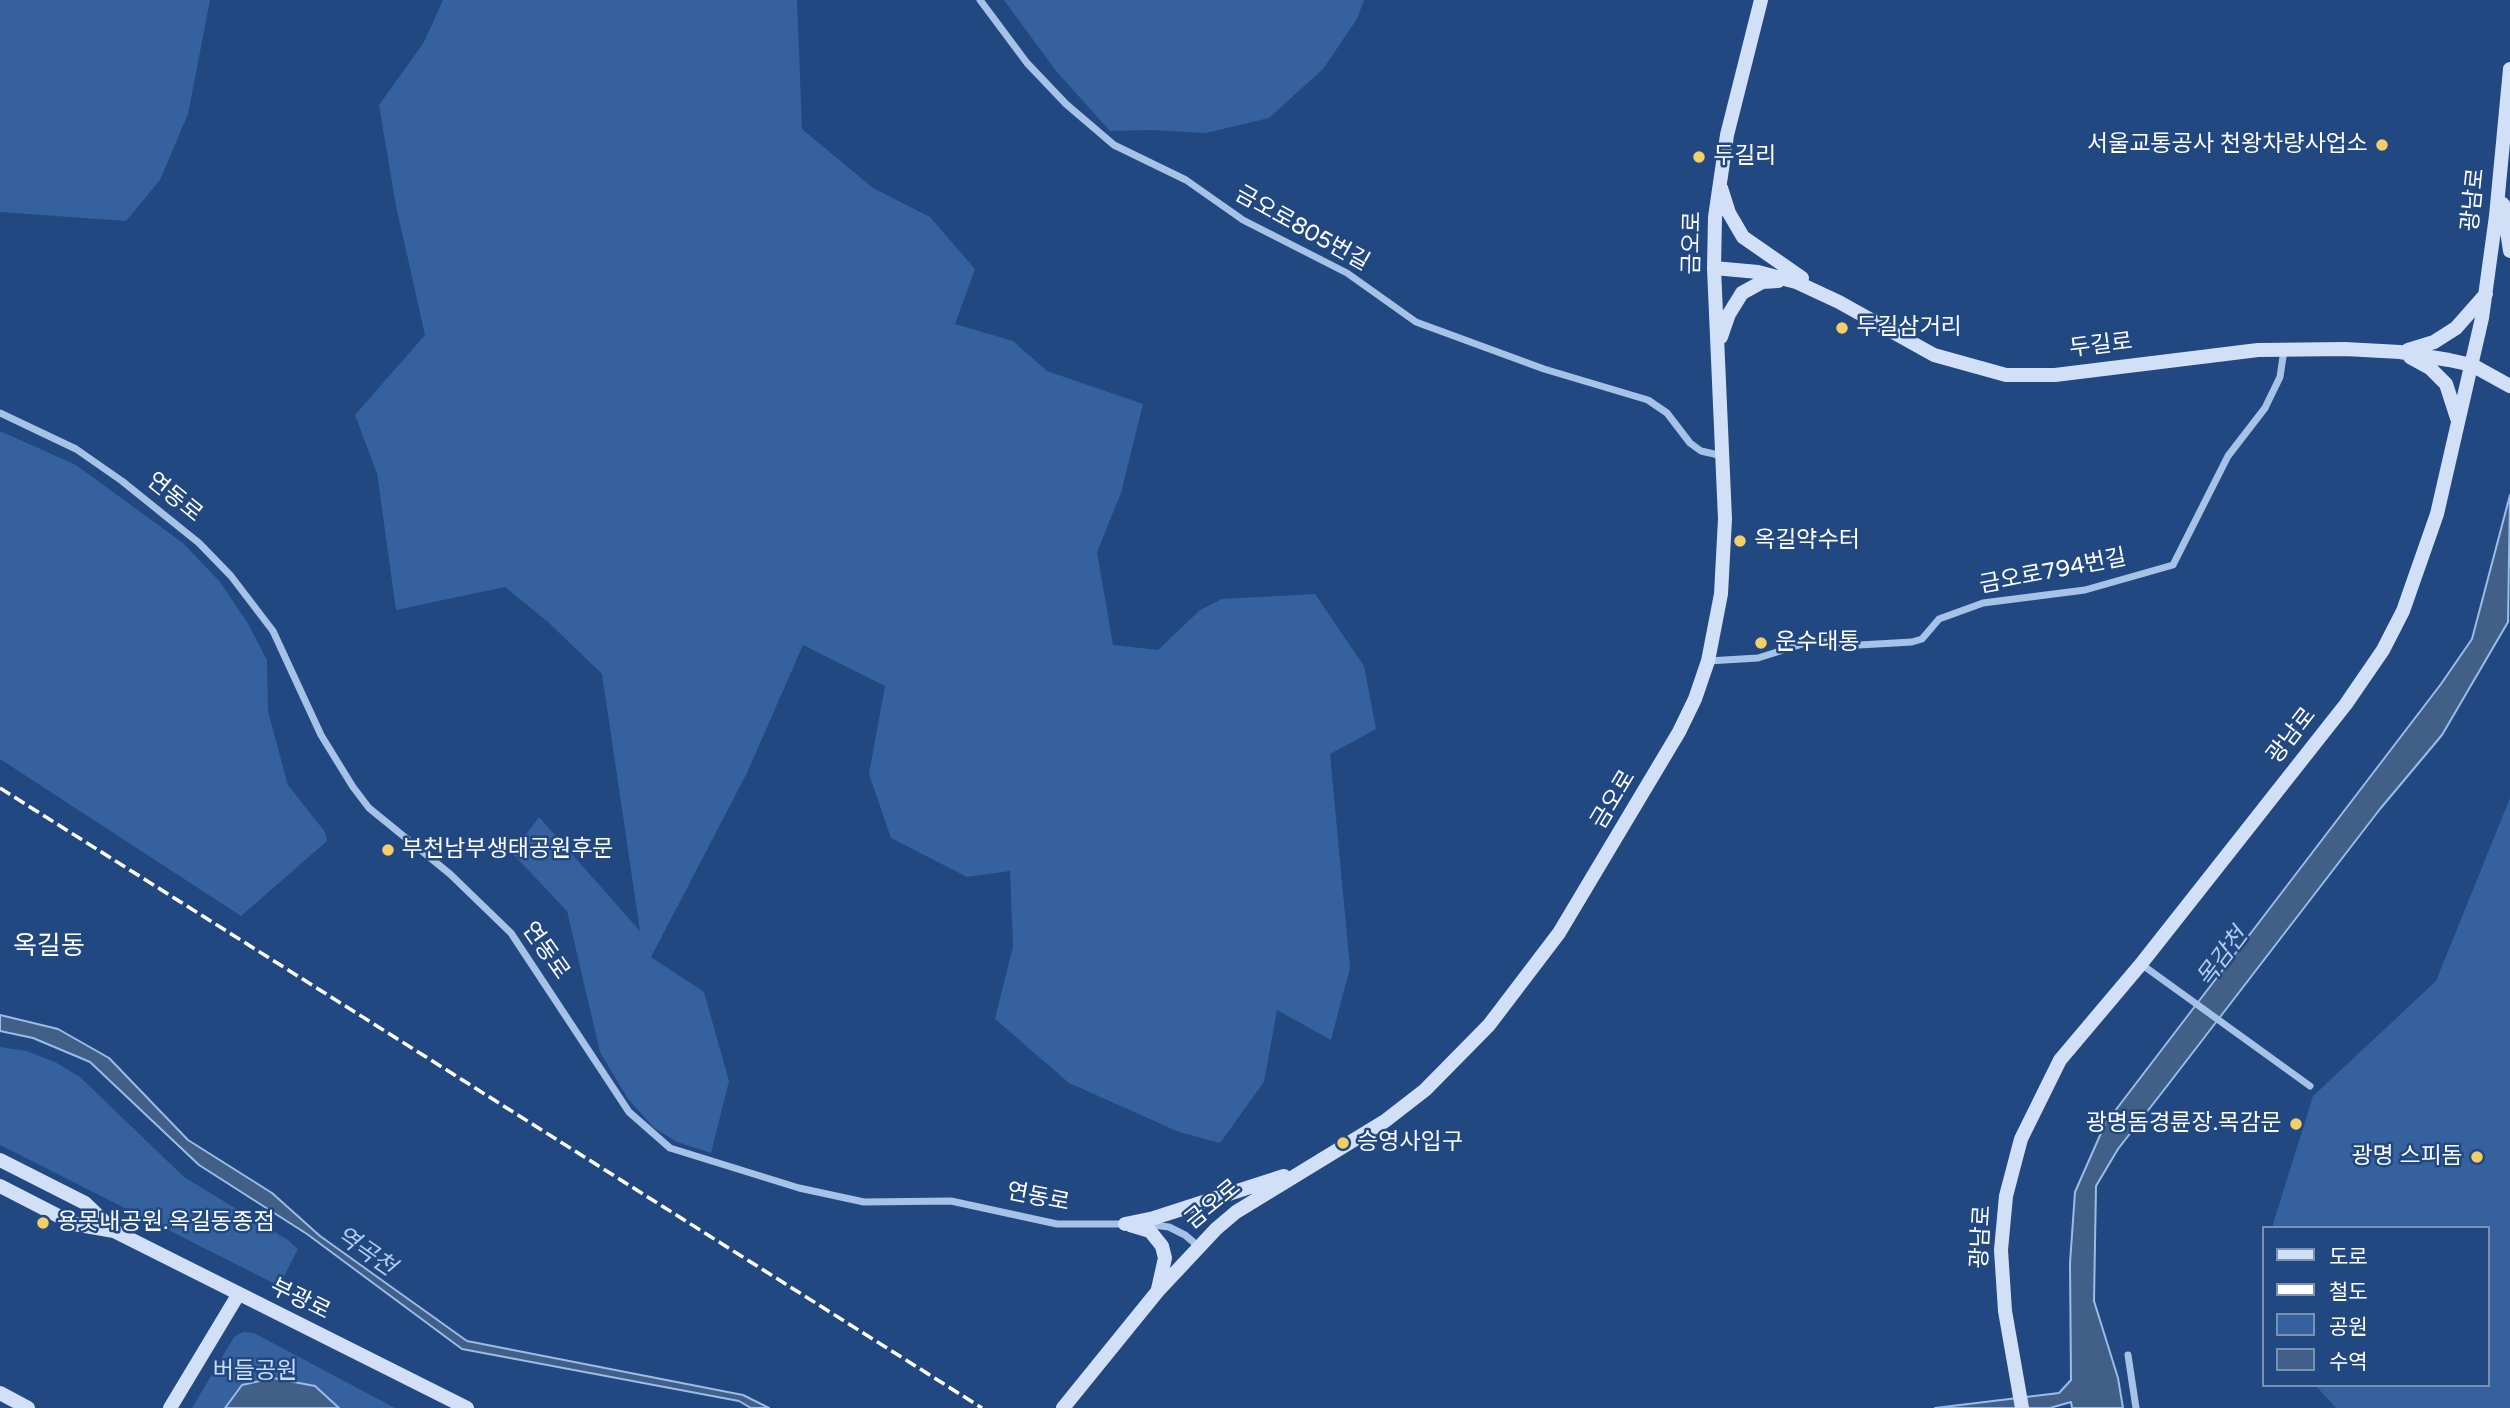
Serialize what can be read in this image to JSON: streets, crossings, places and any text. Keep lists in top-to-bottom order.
{
  "streets": {
    "street": [
      "광남로",
      "금오로805번길",
      "금오로",
      "두길로",
      "연동로",
      "금오로794번길",
      "부광로"
    ]
  },
  "crossings": [
    ["광남로", "두길로"],
    ["금오로805번길", "금오로"],
    ["금오로", "두길로"],
    ["금오로", "연동로"],
    ["금오로", "금오로794번길"],
    ["두길로", "금오로794번길"]
  ],
  "districts": ["옥길동"],
  "water": ["목감천", "역곡천"],
  "parks": ["버들공원"],
  "places": [
    "서울교통공사 천왕차량사업소",
    "두길리",
    "두길삼거리",
    "옥길약수터",
    "운수대통",
    "부천남부생태공원후문",
    "광명돔경륜장.목감문",
    "승영사입구",
    "광명 스피돔",
    "용못내공원.옥길동종점"
  ],
  "legend": [
    "도로",
    "철도",
    "공원",
    "수역"
  ]
}
